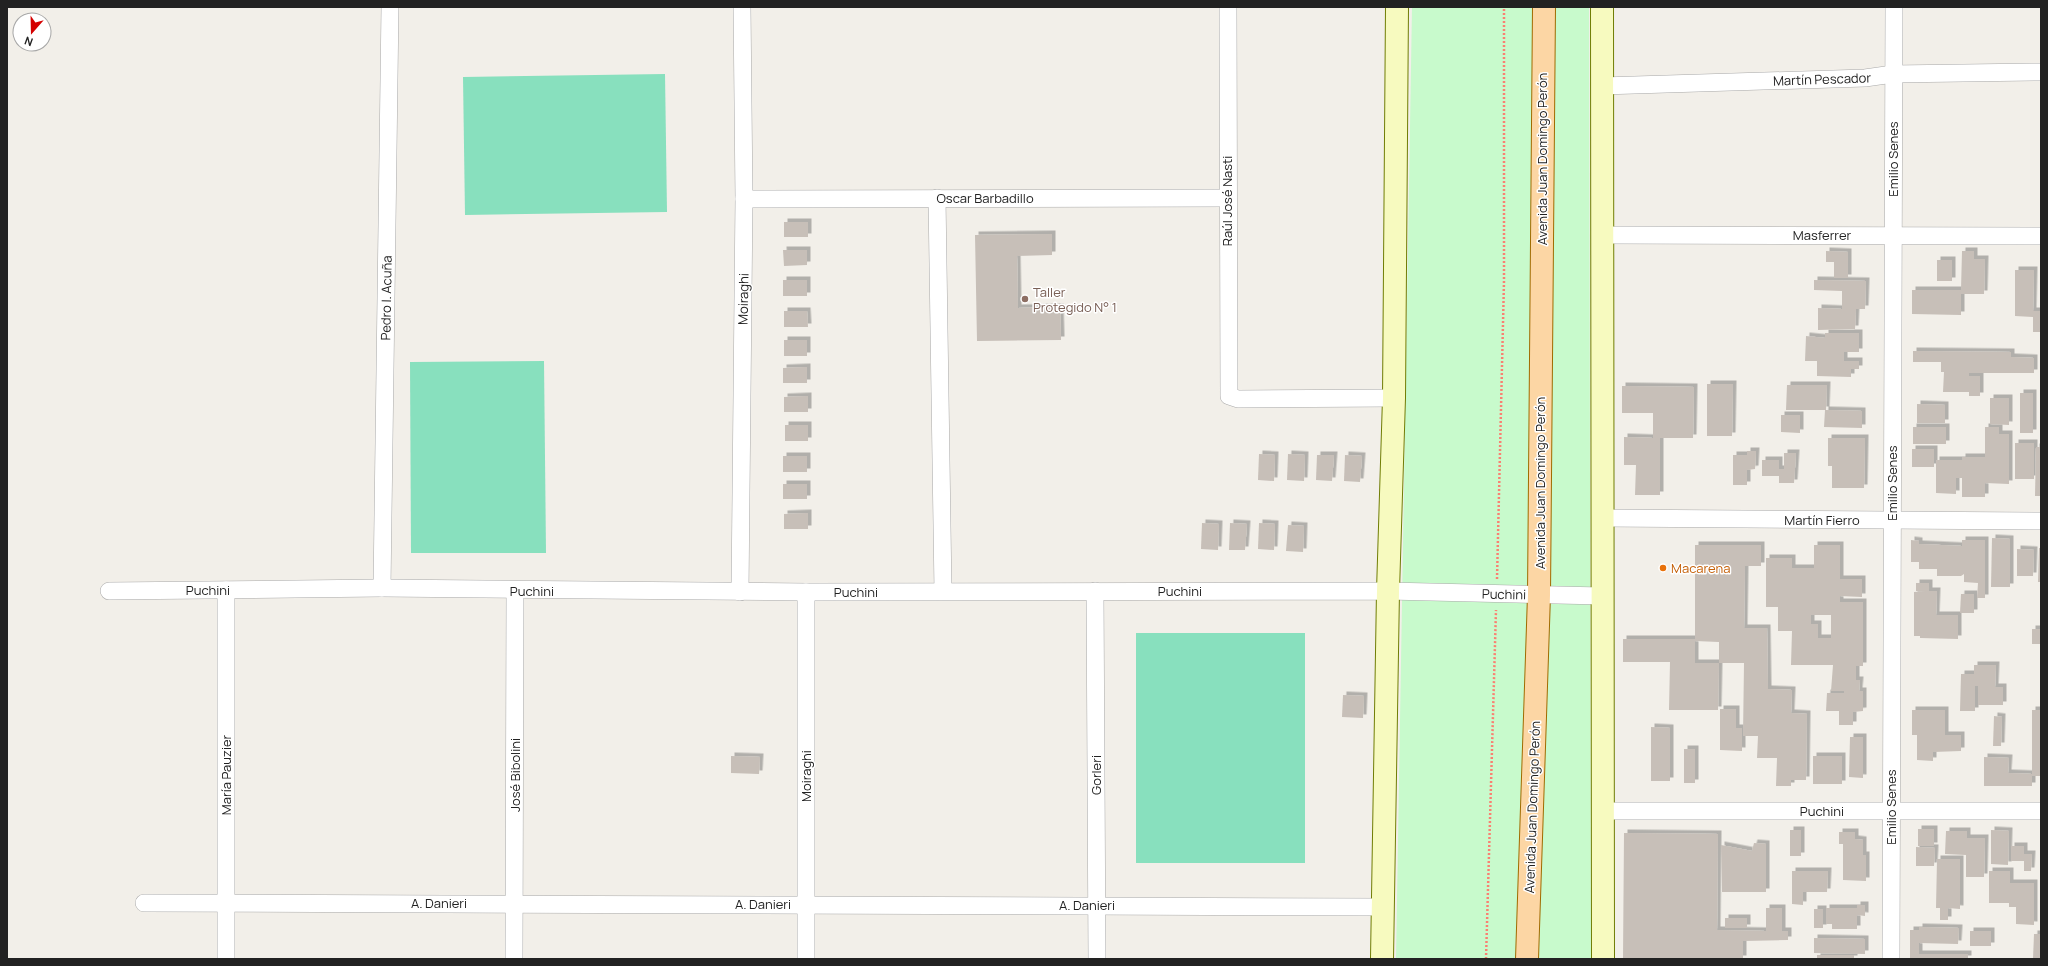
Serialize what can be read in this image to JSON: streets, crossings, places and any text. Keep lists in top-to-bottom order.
{
  "streets": {
    "main road": ["Avenida Juan Domingo Perón"],
    "street": [
      "Martín Pescador",
      "Emilio Senes",
      "Oscar Barbadillo",
      "Raúl José Nasti",
      "Masferrer",
      "Pedro I. Acuña",
      "Moiraghi",
      "Martín Fierro",
      "Puchini",
      "María Pauzier",
      "José Bibolini",
      "Gorleri",
      "A. Danieri"
    ]
  },
  "crossings": [
    ["Martín Pescador", "Emilio Senes"],
    ["Avenida Juan Domingo Perón", "Puchini"],
    ["Emilio Senes", "Masferrer"],
    ["Emilio Senes", "Martín Fierro"],
    ["Emilio Senes", "Puchini"],
    ["Oscar Barbadillo", "Raúl José Nasti"],
    ["Oscar Barbadillo", "Moiraghi"],
    ["Pedro I. Acuña", "Puchini"],
    ["Moiraghi", "Puchini"],
    ["Moiraghi", "A. Danieri"],
    ["Puchini", "María Pauzier"],
    ["Puchini", "José Bibolini"],
    ["Puchini", "Gorleri"],
    ["María Pauzier", "A. Danieri"],
    ["José Bibolini", "A. Danieri"],
    ["Gorleri", "A. Danieri"]
  ],
  "places": ["Taller Protegido N° 1", "Macarena"],
  "north": "bottom"
}
